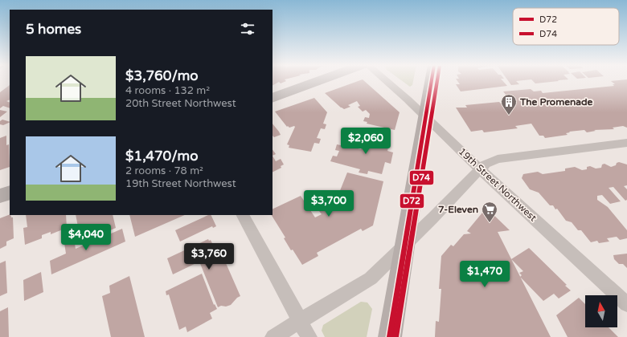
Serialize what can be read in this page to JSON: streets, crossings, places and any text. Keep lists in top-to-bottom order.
{
  "streets": {
    "street": ["19th Street Northwest"]
  },
  "places": {
    "building": ["The Promenade"],
    "supermarket": ["7-Eleven"]
  },
  "lines": ["transit line D72", "transit line D74"],
  "legend": ["D72", "D74"],
  "north": "top",
  "page": {
    "heading": "5 homes",
    "list": [
      {
        "name": "$3,760/mo",
        "note": "4 rooms · 132 m² · 20th Street Northwest"
      },
      {
        "name": "$1,470/mo",
        "note": "2 rooms · 78 m² · 19th Street Northwest"
      }
    ],
    "price": [
      "$2,060",
      "$3,700",
      "$4,040",
      "$3,760",
      "$1,470"
    ]
  }
}
